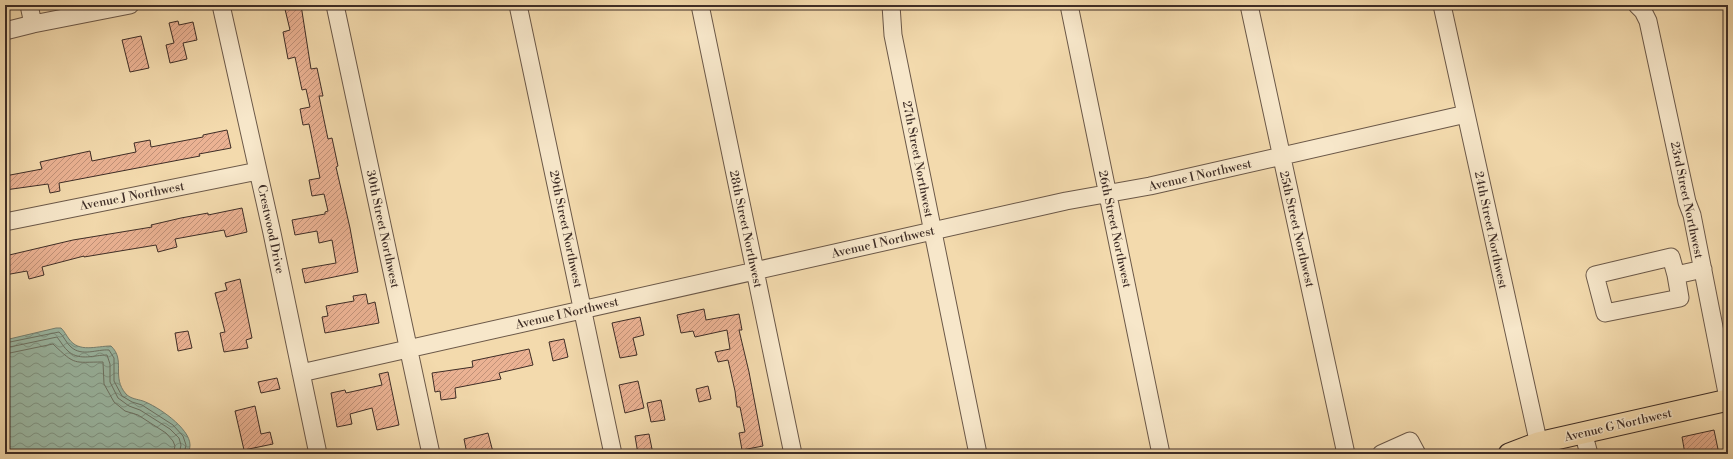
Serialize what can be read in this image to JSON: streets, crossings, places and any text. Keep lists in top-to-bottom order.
{
  "streets": {
    "main road": ["Avenue G Northwest"],
    "street": [
      "27th Street Northwest",
      "Avenue I Northwest",
      "Avenue J Northwest",
      "23rd Street Northwest",
      "Crestwood Drive",
      "30th Street Northwest",
      "29th Street Northwest",
      "28th Street Northwest",
      "26th Street Northwest",
      "25th Street Northwest",
      "24th Street Northwest"
    ]
  },
  "crossings": [
    ["27th Street Northwest", "Avenue I Northwest"],
    ["Avenue I Northwest", "Crestwood Drive"],
    ["Avenue I Northwest", "30th Street Northwest"],
    ["Avenue I Northwest", "29th Street Northwest"],
    ["Avenue I Northwest", "28th Street Northwest"],
    ["Avenue I Northwest", "26th Street Northwest"],
    ["Avenue I Northwest", "25th Street Northwest"],
    ["Avenue I Northwest", "24th Street Northwest"],
    ["Avenue J Northwest", "Crestwood Drive"],
    ["23rd Street Northwest", "Avenue G Northwest"],
    ["24th Street Northwest", "Avenue G Northwest"]
  ]
}
